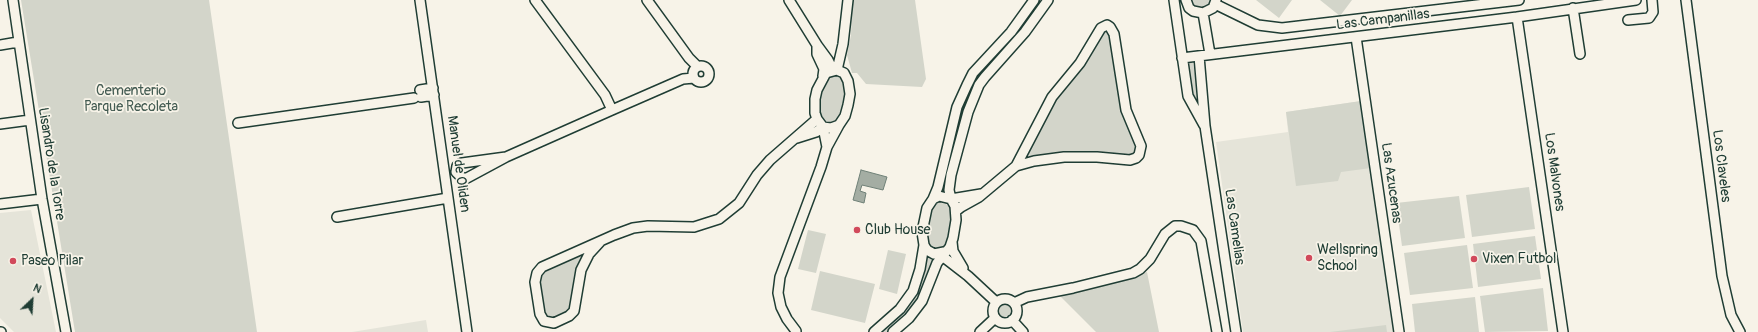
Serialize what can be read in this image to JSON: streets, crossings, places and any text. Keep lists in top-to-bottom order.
{
  "streets": {
    "street": [
      "Las Campanillas",
      "Lisandro de la Torre",
      "Manuel de Oliden",
      "Los Claveles",
      "Los Malvones",
      "Las Azucenas",
      "Las Camelias"
    ]
  },
  "crossings": [
    ["Las Campanillas", "Los Malvones"],
    ["Las Campanillas", "Las Azucenas"],
    ["Las Campanillas", "Las Camelias"]
  ],
  "parks": ["Cementerio Parque Recoleta"],
  "places": [
    "Club House",
    "Wellspring School",
    "Vixen Futbol",
    "Paseo Pilar"
  ],
  "north": "top right"
}
